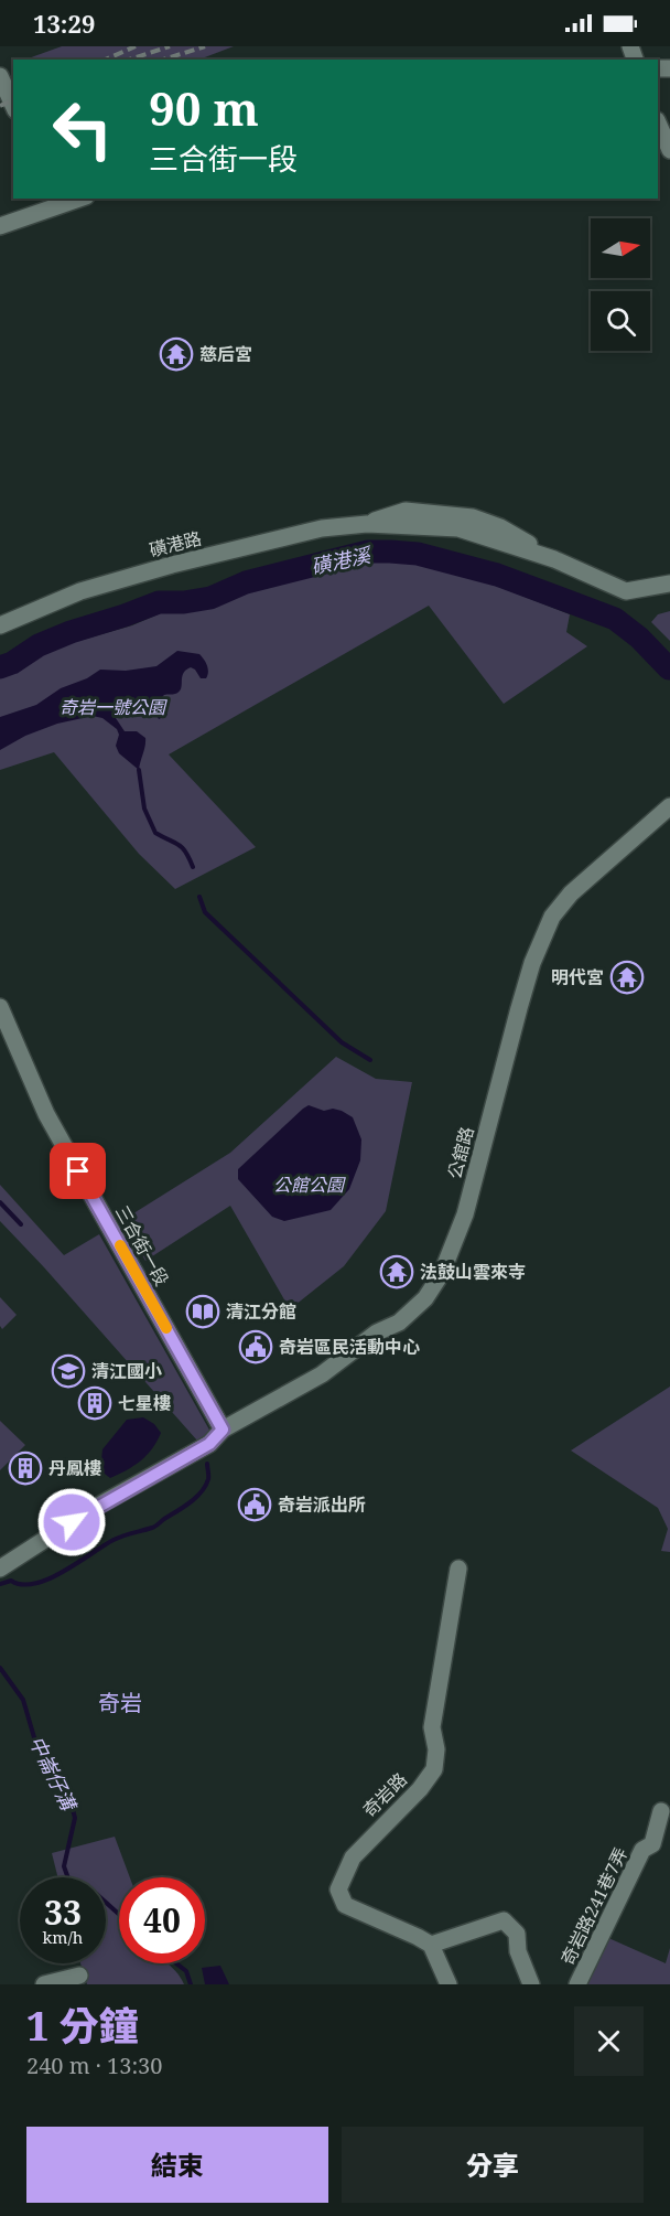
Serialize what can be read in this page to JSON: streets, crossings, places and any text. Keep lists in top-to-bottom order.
{
  "streets": {
    "street": [
      "磺港路",
      "公舘路",
      "三合街一段",
      "奇岩路",
      "奇岩路241巷7弄"
    ]
  },
  "crossings": [
    ["公舘路", "三合街一段"]
  ],
  "districts": ["奇岩"],
  "water": ["磺港溪", "中崙仔溝"],
  "parks": ["奇岩一號公園", "公館公園"],
  "places": {
    "temple": ["慈后宮", "明代宮", "法鼓山雲來寺"],
    "library": ["清江分館"],
    "public building": ["奇岩區民活動中心", "奇岩派出所"],
    "school or university": ["清江國小"],
    "building": ["七星樓", "丹鳳樓"]
  },
  "north": "right",
  "page": {
    "status": "13:29",
    "turn": ["90 m", "三合街一段"],
    "speed": "33 km/h",
    "limit": "40",
    "heading": ["1 分鐘", "240 m · 13:30"],
    "buttons": ["結束", "分享"]
  }
}
